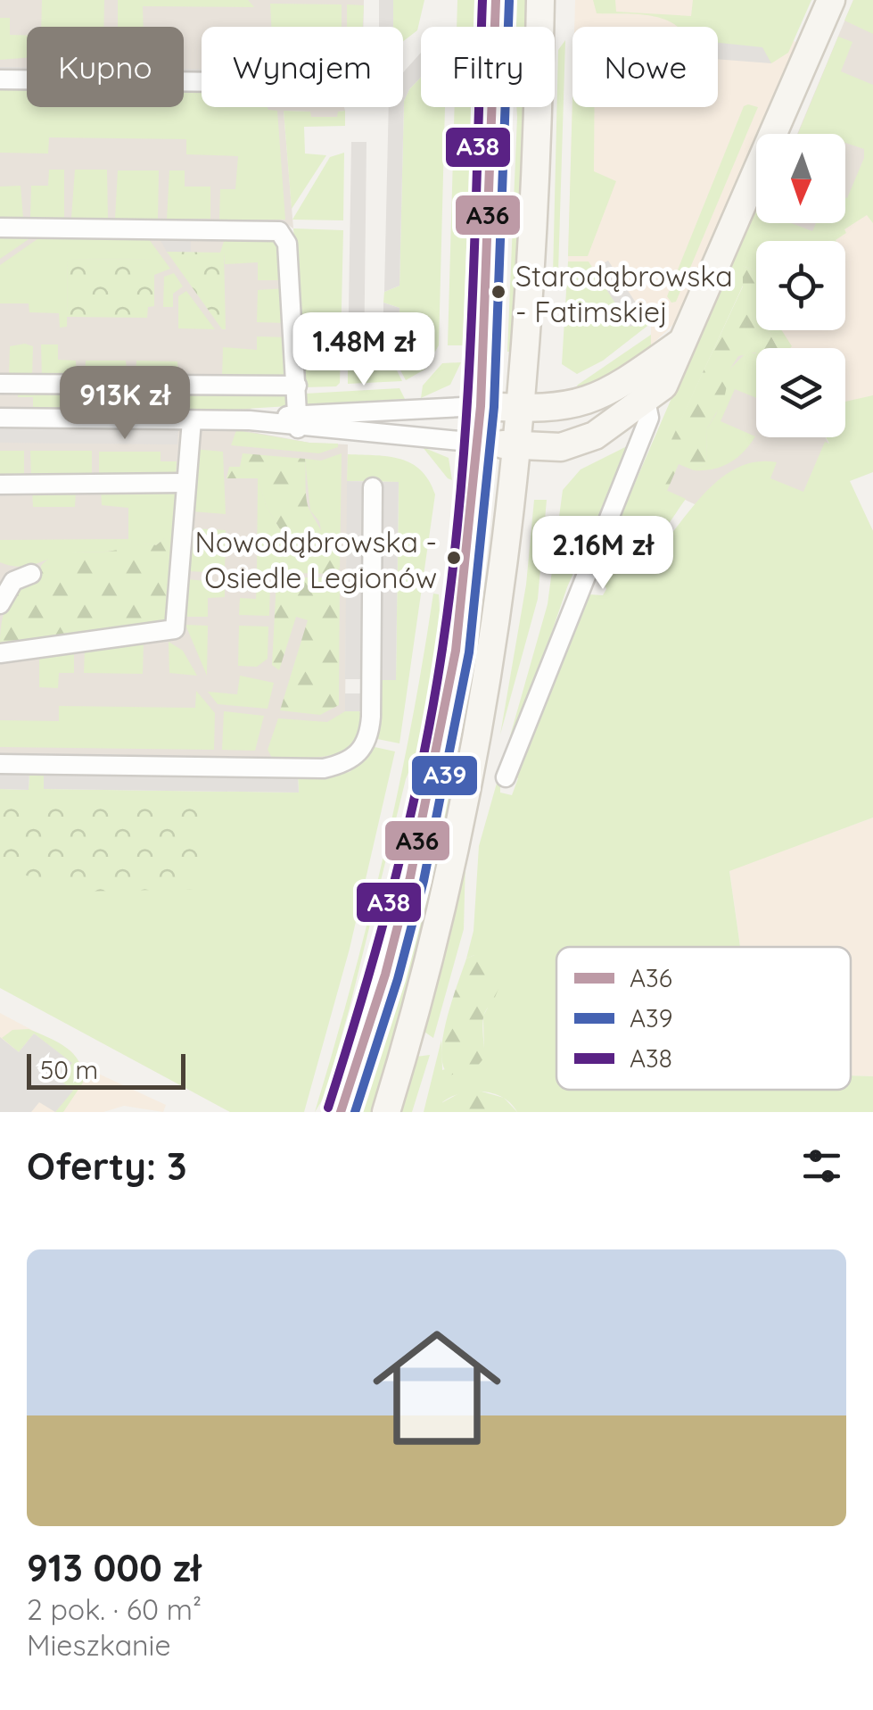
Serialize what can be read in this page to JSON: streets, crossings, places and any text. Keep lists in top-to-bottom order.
{
  "places": ["Starodąbrowska - Fatimskiej", "Nowodąbrowska - Osiedle Legionów"],
  "lines": ["transit line A36", "transit line A38", "transit line A39"],
  "legend": ["A36", "A39", "A38"],
  "scale_bar": "50 m",
  "north": "bottom",
  "page": {
    "chip": [
      "Kupno",
      "Wynajem",
      "Filtry",
      "Nowe"
    ],
    "price": ["1.48M zł", "913K zł", "2.16M zł"],
    "scale": "50 m",
    "heading": "Oferty: 3",
    "list": [
      {
        "name": "913 000 zł",
        "note": "2 pok. · 60 m² · Mieszkanie"
      }
    ]
  }
}
